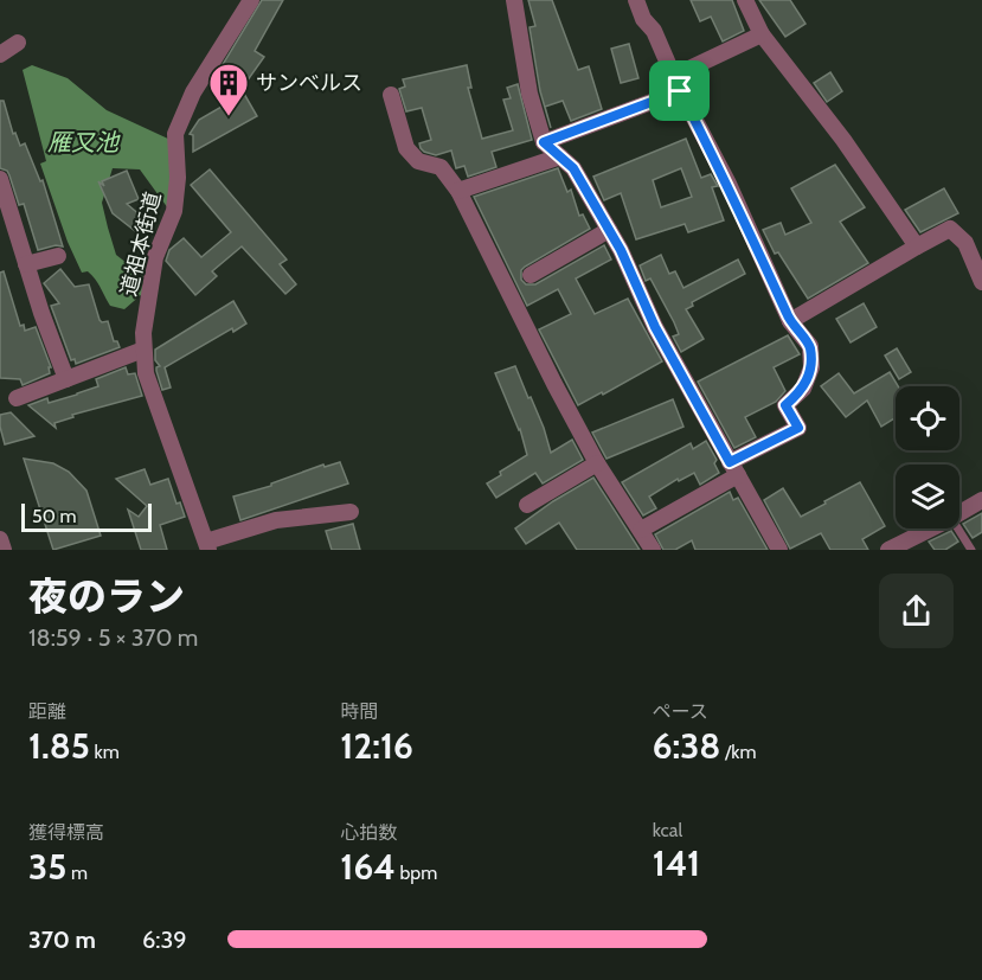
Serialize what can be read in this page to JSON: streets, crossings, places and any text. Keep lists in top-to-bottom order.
{
  "streets": {
    "street": ["道祖本街道"]
  },
  "water": ["雁又池"],
  "places": {
    "building": ["サンベルス"]
  },
  "scale_bar": "50 m",
  "page": {
    "scale": "50 m",
    "heading": ["夜のラン", "18:59 · 5 × 370 m"],
    "stats": [
      ["距離", "1.85 km"],
      ["時間", "12:16"],
      ["ペース", "6:38 /km"],
      ["獲得標高", "35 m"],
      ["心拍数", "164 bpm"],
      ["kcal", "141"]
    ],
    "list": [
      {
        "name": "370 m",
        "note": "6:39"
      }
    ]
  }
}
